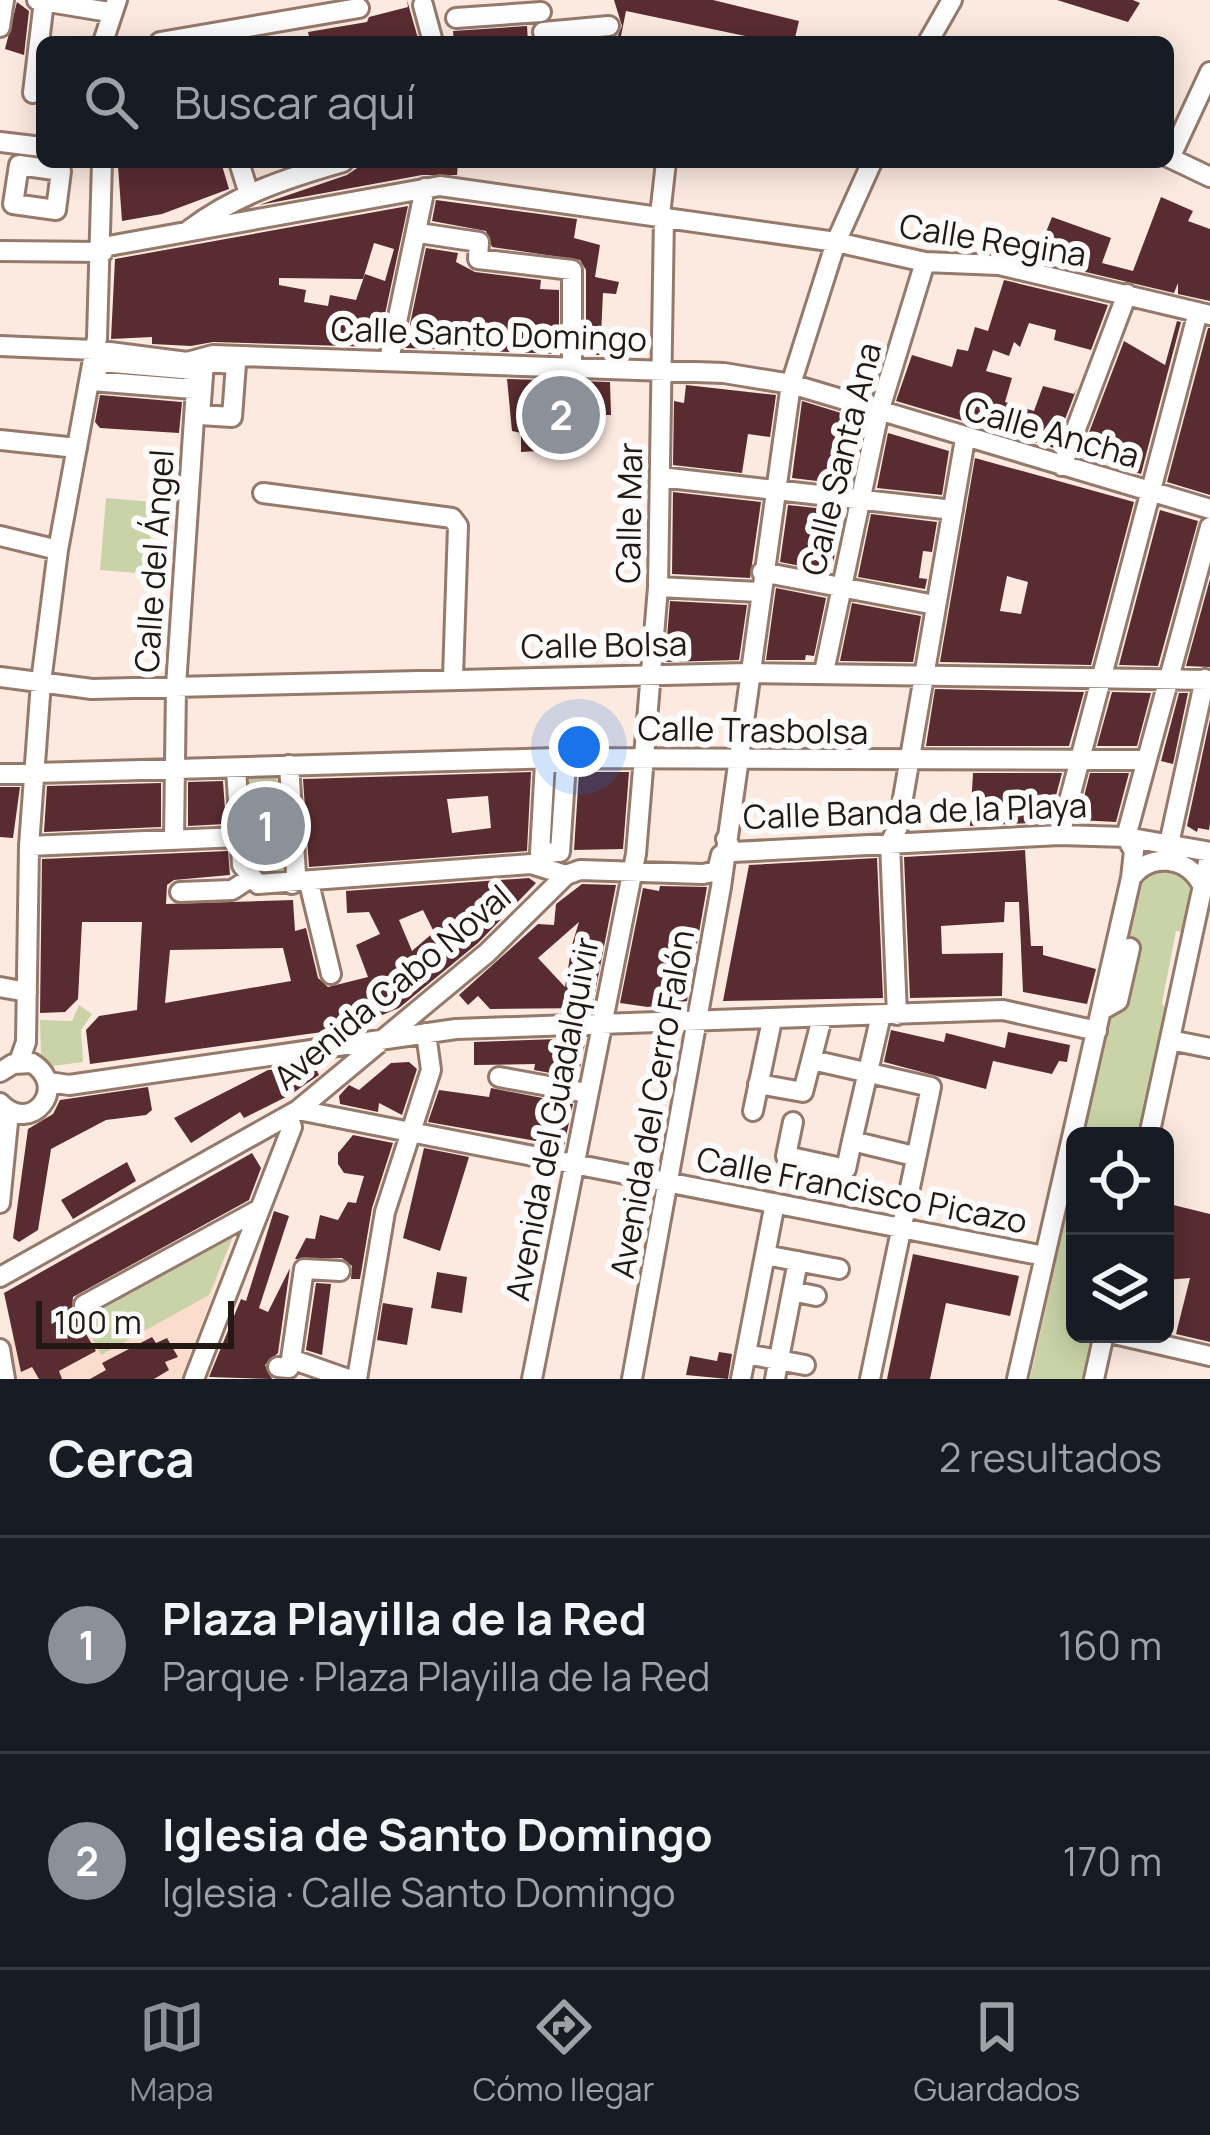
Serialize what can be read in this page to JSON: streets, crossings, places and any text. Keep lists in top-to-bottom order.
{
  "streets": {
    "street": [
      "Calle Regina",
      "Calle Santo Domingo",
      "Calle Ancha",
      "Calle Santa Ana",
      "Calle Mar",
      "Calle del Ángel",
      "Calle Bolsa",
      "Calle Trasbolsa",
      "Calle Banda de la Playa",
      "Avenida Cabo Noval",
      "Avenida del Cerro Falón",
      "Avenida del Guadalquivir",
      "Calle Francisco Picazo"
    ]
  },
  "crossings": [
    ["Calle Regina", "Calle Santa Ana"],
    ["Calle Regina", "Calle Mar"],
    ["Calle Regina", "Avenida del Cerro Falón"],
    ["Calle Santo Domingo", "Calle Ancha"],
    ["Calle Santo Domingo", "Calle Santa Ana"],
    ["Calle Santo Domingo", "Calle Mar"],
    ["Calle Santo Domingo", "Calle del Ángel"],
    ["Calle Santo Domingo", "Avenida del Cerro Falón"],
    ["Calle Ancha", "Calle Santa Ana"],
    ["Calle Santa Ana", "Calle Bolsa"],
    ["Calle Mar", "Calle Bolsa"],
    ["Calle Mar", "Calle Trasbolsa"],
    ["Calle Mar", "Calle Banda de la Playa"],
    ["Calle Mar", "Avenida del Guadalquivir"],
    ["Calle del Ángel", "Calle Bolsa"],
    ["Calle del Ángel", "Calle Trasbolsa"],
    ["Calle Bolsa", "Avenida del Cerro Falón"],
    ["Calle Trasbolsa", "Avenida del Cerro Falón"],
    ["Calle Banda de la Playa", "Avenida Cabo Noval"],
    ["Calle Banda de la Playa", "Avenida del Cerro Falón"],
    ["Calle Banda de la Playa", "Avenida del Guadalquivir"],
    ["Avenida Cabo Noval", "Calle Francisco Picazo"],
    ["Avenida del Cerro Falón", "Calle Francisco Picazo"],
    ["Avenida del Guadalquivir", "Calle Francisco Picazo"]
  ],
  "scale_bar": "100 m",
  "page": {
    "search": "Buscar aquí",
    "pins": ["2", "1"],
    "scale": "100 m",
    "heading": ["Cerca", "2 resultados"],
    "list": [
      {
        "mark": "1",
        "name": "Plaza Playilla de la Red",
        "note": "Parque · Plaza Playilla de la Red",
        "value": "160 m"
      },
      {
        "mark": "2",
        "name": "Iglesia de Santo Domingo",
        "note": "Iglesia · Calle Santo Domingo",
        "value": "170 m"
      }
    ],
    "nav": ["Mapa", "Cómo llegar", "Guardados"]
  }
}
